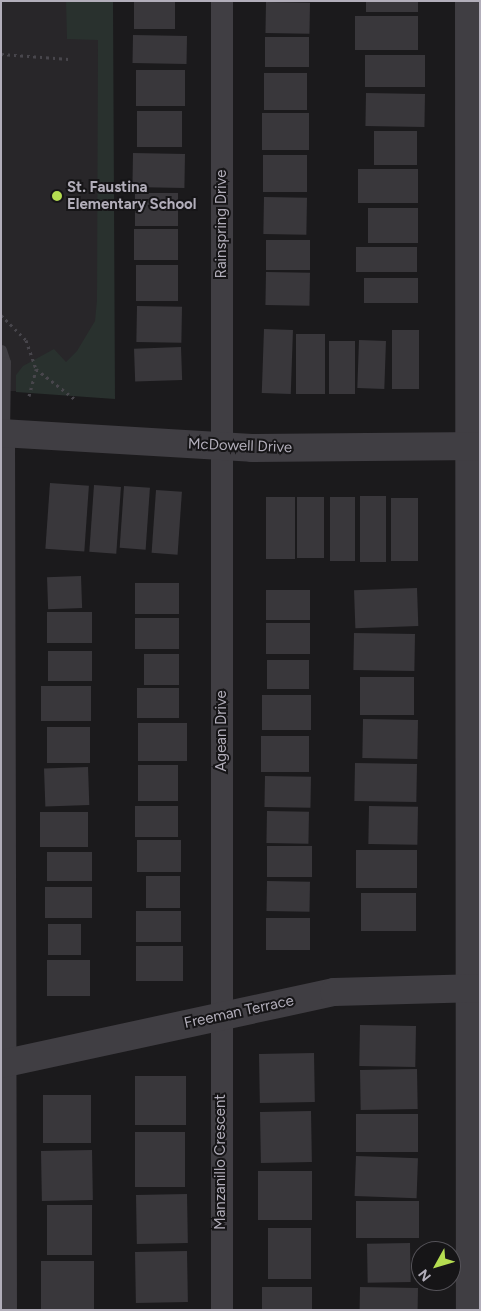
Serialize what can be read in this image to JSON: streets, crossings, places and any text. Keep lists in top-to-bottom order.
{
  "streets": {
    "street": [
      "Rainspring Drive",
      "McDowell Drive",
      "Agean Drive",
      "Freeman Terrace",
      "Manzanillo Crescent"
    ]
  },
  "crossings": [
    ["Rainspring Drive", "McDowell Drive"],
    ["Rainspring Drive", "Agean Drive"],
    ["McDowell Drive", "Agean Drive"],
    ["Agean Drive", "Freeman Terrace"],
    ["Agean Drive", "Manzanillo Crescent"],
    ["Freeman Terrace", "Manzanillo Crescent"]
  ],
  "places": ["St. Faustina Elementary School"],
  "north": "bottom left"
}
